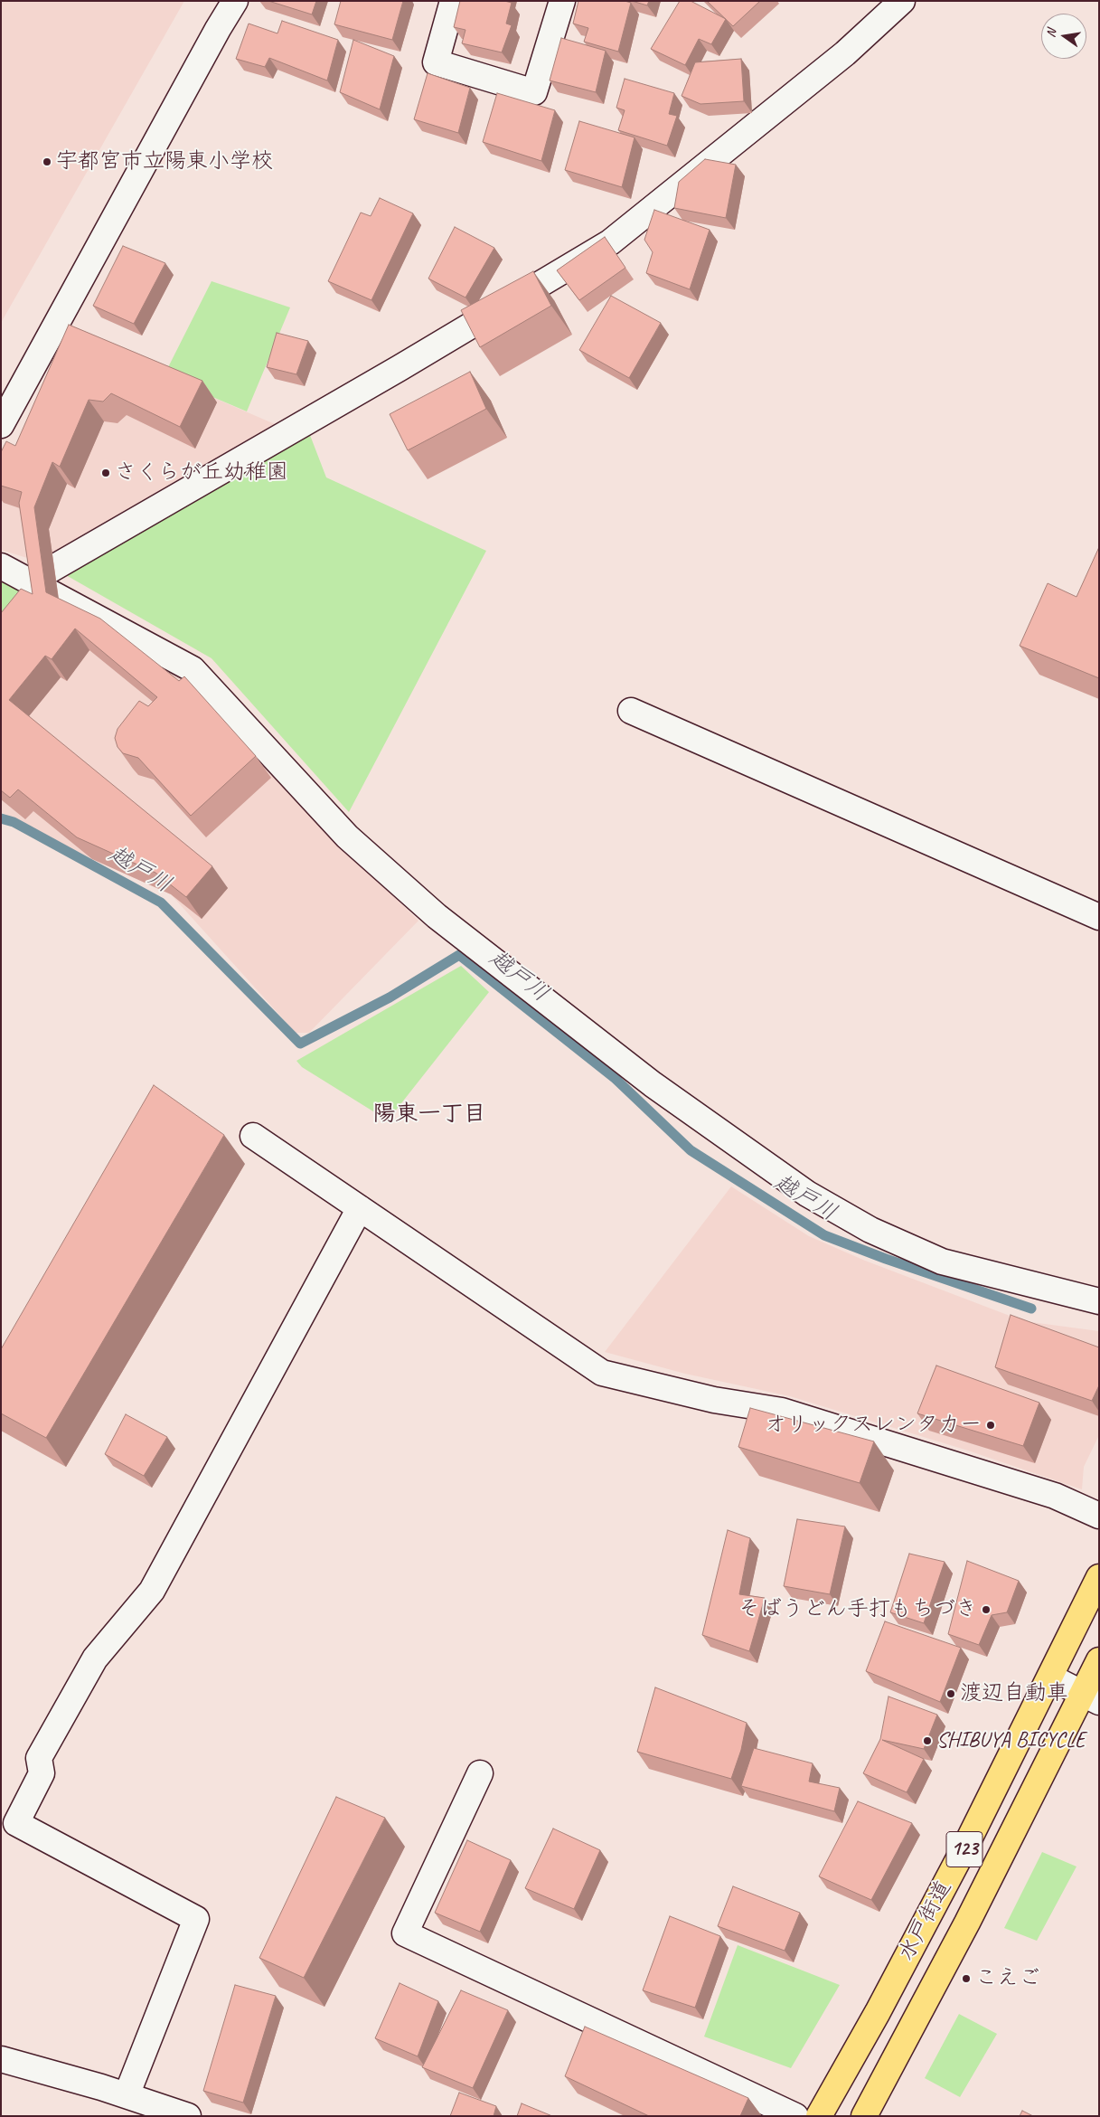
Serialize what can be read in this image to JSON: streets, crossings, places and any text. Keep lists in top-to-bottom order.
{
  "streets": {
    "highway": ["123", "水戸街道"]
  },
  "districts": ["陽東一丁目"],
  "water": ["越戸川"],
  "places": [
    "宇都宮市立陽東小学校",
    "さくらが丘幼稚園",
    "オリックスレンタカー",
    "そばうどん手打もちづき",
    "渡辺自動車",
    "SHIBUYA BICYCLE",
    "こえご"
  ],
  "north": "left"
}
